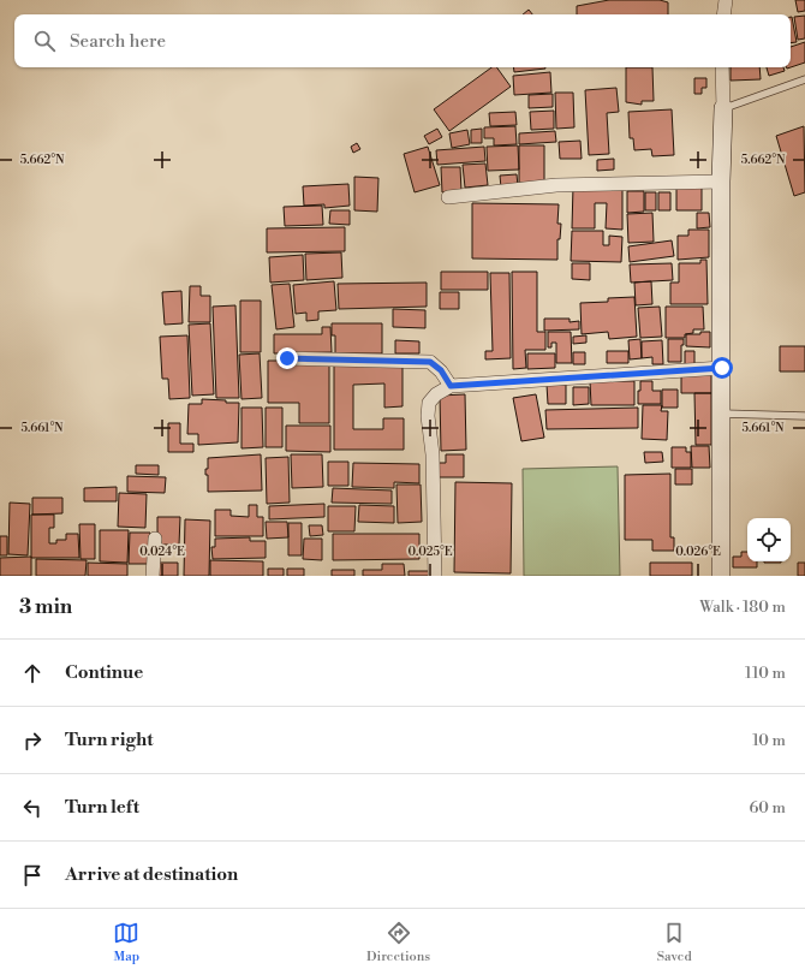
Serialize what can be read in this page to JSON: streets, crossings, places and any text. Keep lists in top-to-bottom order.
{
  "page": {
    "search": "Search here",
    "heading": ["3 min", "Walk · 180 m"],
    "list": [
      ["Continue", "110 m"],
      ["Turn right", "10 m"],
      ["Turn left", "60 m"],
      "Arrive at destination"
    ],
    "nav": ["Map", "Directions", "Saved"]
  },
  "coordinates": [
    "5.662°N",
    "5.661°N",
    "0.024°E",
    "0.025°E",
    "0.026°E"
  ]
}
